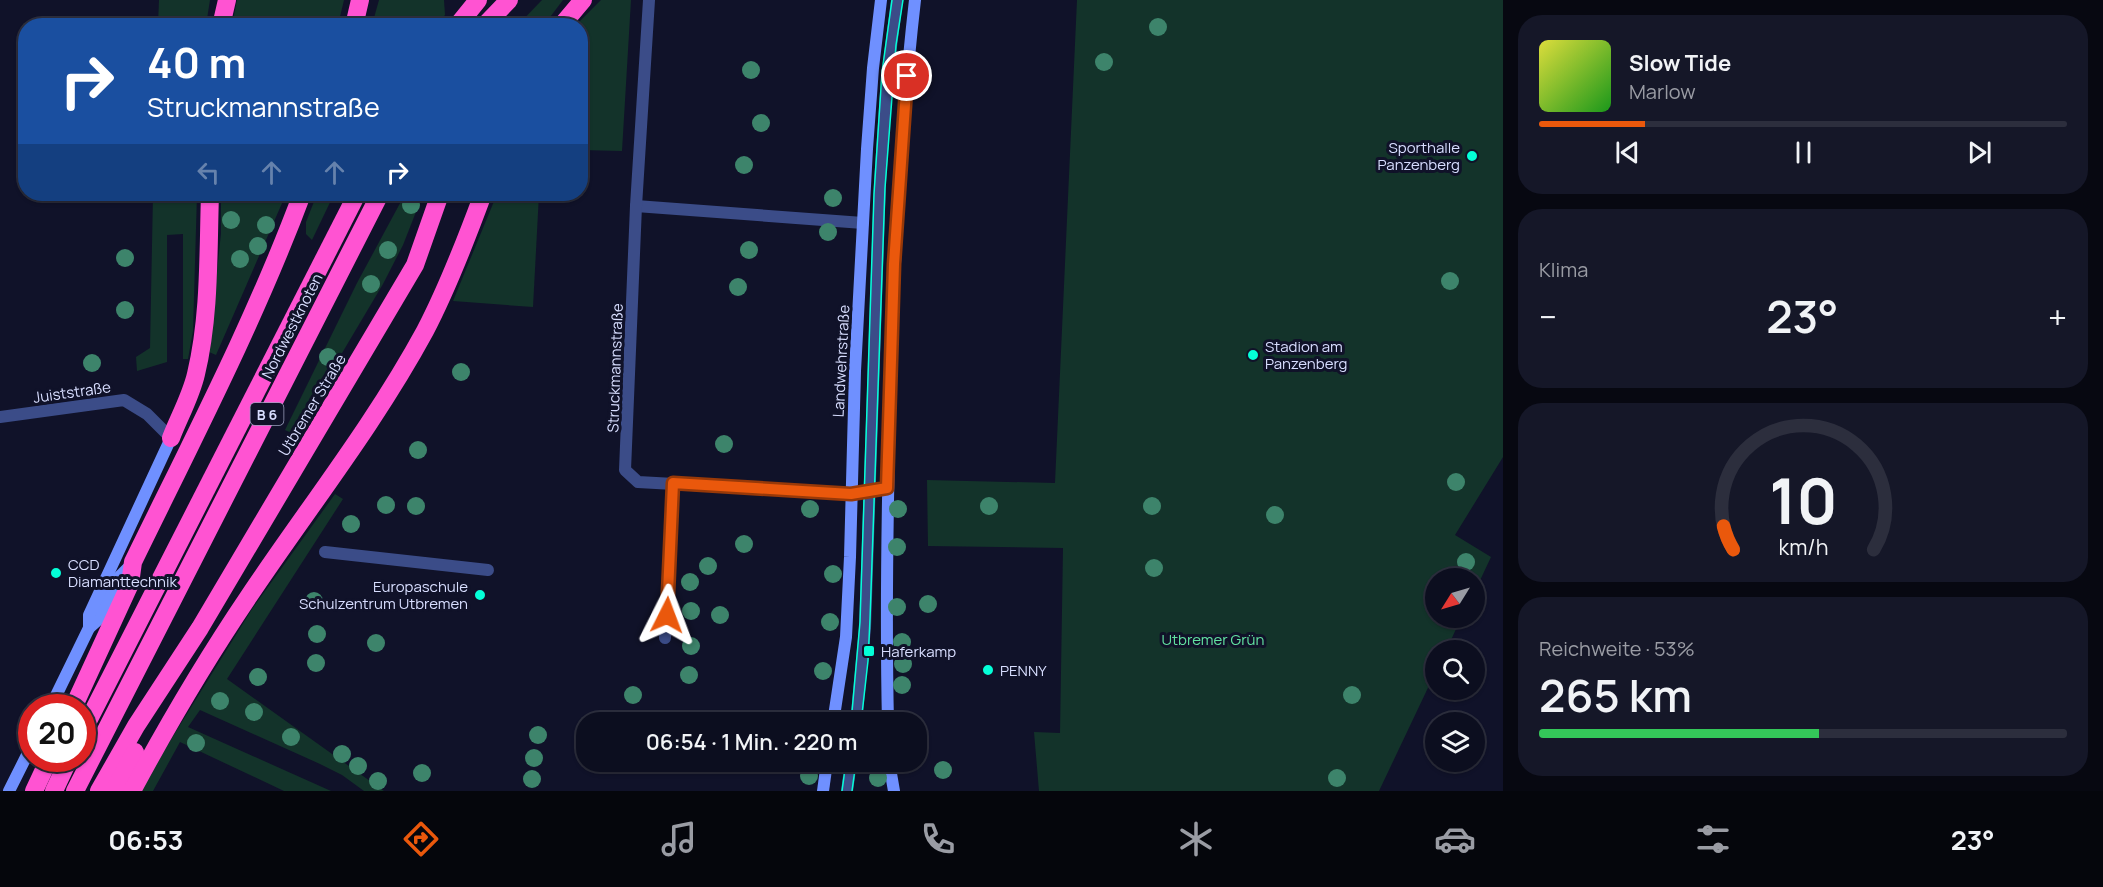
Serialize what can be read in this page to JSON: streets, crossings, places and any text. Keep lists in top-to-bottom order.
{
  "streets": {
    "highway": ["Nordwestknoten", "Utbremer Straße", "B 6"],
    "street": ["Landwehrstraße", "Struckmannstraße", "Juiststraße"]
  },
  "crossings": [
    ["Landwehrstraße", "Struckmannstraße"]
  ],
  "parks": ["Utbremer Grün"],
  "places": {
    "other": [
      "Sporthalle Panzenberg",
      "Stadion am Panzenberg",
      "CCD Diamanttechnik",
      "Europaschule Schulzentrum Utbremen",
      "PENNY"
    ],
    "transit": ["Haferkamp"]
  },
  "north": "bottom left",
  "page": {
    "turn": ["40 m", "Struckmannstraße"],
    "song": ["Slow Tide", "Marlow"],
    "tile": [
      "Klima",
      ["Reichweite · 53%", "265 km"]
    ],
    "heat": ["−", "23°", "+"],
    "limit": "20",
    "trip": "06:54 · 1 Min. · 220 m",
    "tabs": ["06:53", "23°"],
    "gauge": ["10", "km/h"]
  }
}
